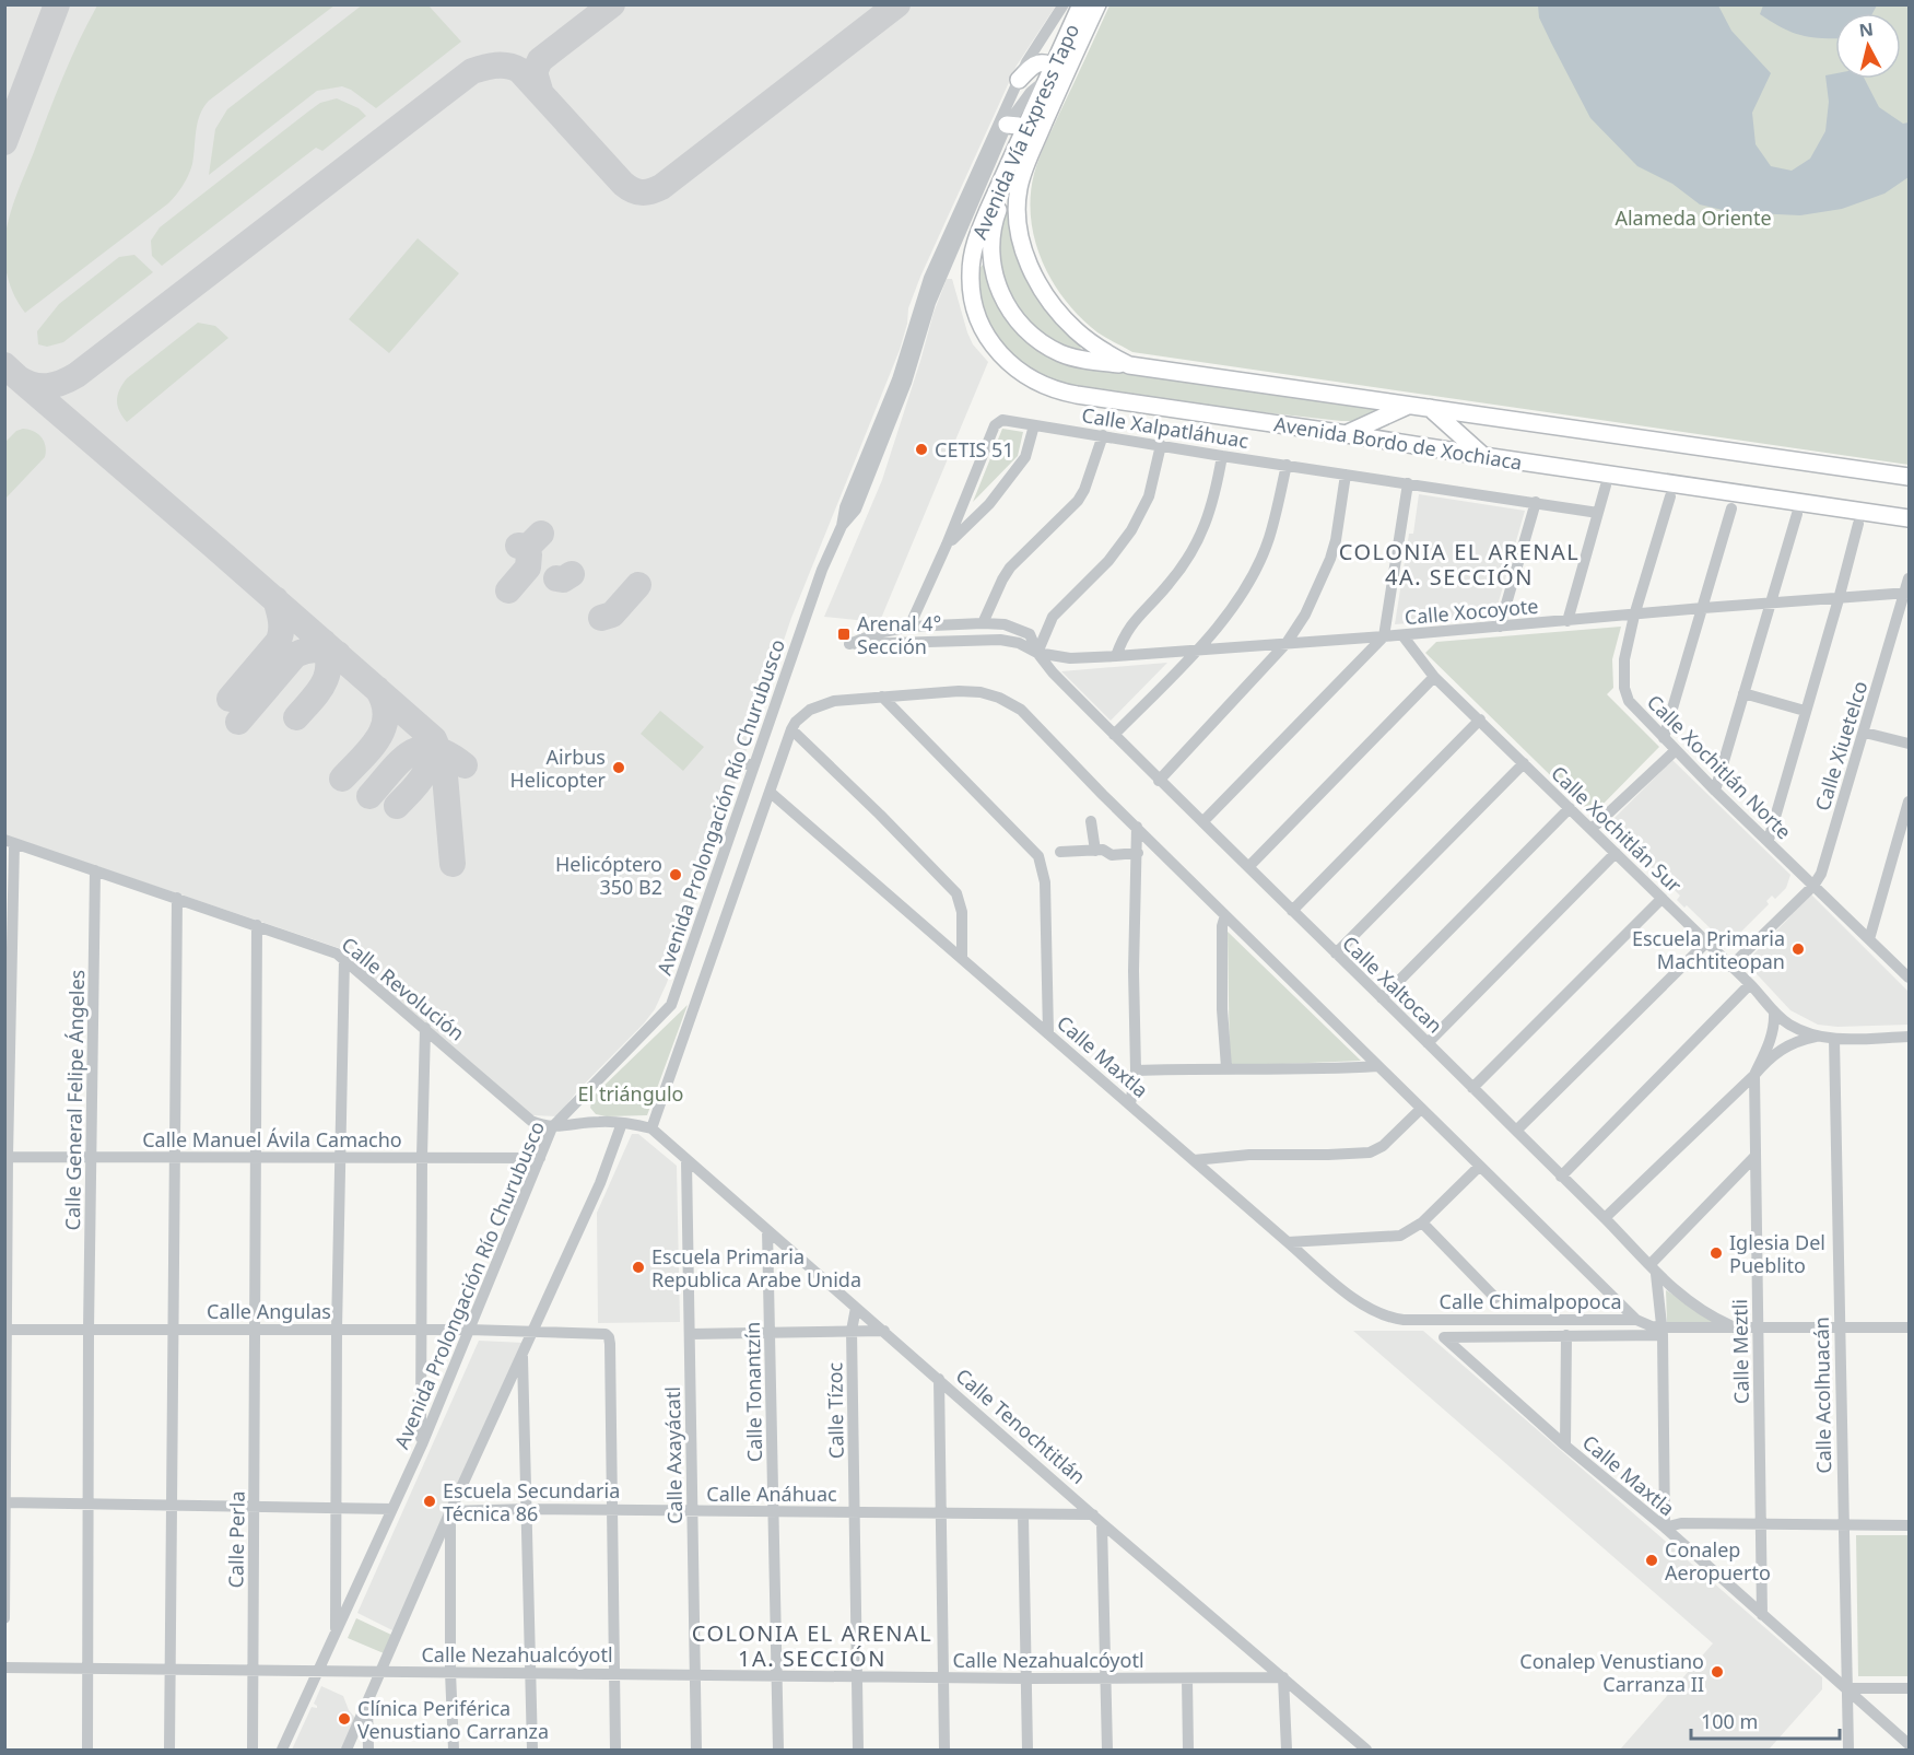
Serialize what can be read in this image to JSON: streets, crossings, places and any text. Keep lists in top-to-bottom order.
{
  "streets": {
    "main road": ["Avenida Vía Express Tapo", "Avenida Bordo de Xochiaca"],
    "street": [
      "Calle Xalpatláhuac",
      "Calle Xocoyote",
      "Calle Xiuetelco",
      "Calle Xochitlán Norte",
      "Avenida Prolongación Río Churubusco",
      "Calle Xochitlán Sur",
      "Calle Xaltocan",
      "Calle Revolución",
      "Calle Maxtla",
      "Calle General Felipe Ángeles",
      "Calle Manuel Ávila Camacho",
      "Calle Chimalpopoca",
      "Calle Angulas",
      "Calle Meztli",
      "Calle Tonantzín",
      "Calle Acolhuacán",
      "Calle Tízoc",
      "Calle Tenochtitlán",
      "Calle Axayácatl",
      "Calle Anáhuac",
      "Calle Perla",
      "Calle Nezahualcóyotl"
    ]
  },
  "crossings": [
    ["Avenida Vía Express Tapo", "Avenida Bordo de Xochiaca"],
    ["Avenida Vía Express Tapo", "Avenida Prolongación Río Churubusco"],
    ["Calle Xocoyote", "Calle Xiuetelco"],
    ["Calle Xocoyote", "Calle Xochitlán Norte"],
    ["Calle Xocoyote", "Calle Xochitlán Sur"],
    ["Calle Xocoyote", "Calle Xaltocan"],
    ["Calle Xiuetelco", "Calle Xochitlán Norte"],
    ["Calle Xiuetelco", "Calle Xochitlán Sur"],
    ["Avenida Prolongación Río Churubusco", "Calle Revolución"],
    ["Avenida Prolongación Río Churubusco", "Calle Manuel Ávila Camacho"],
    ["Avenida Prolongación Río Churubusco", "Calle Angulas"],
    ["Avenida Prolongación Río Churubusco", "Calle Nezahualcóyotl"],
    ["Calle Xochitlán Sur", "Calle Meztli"],
    ["Calle Xaltocan", "Calle Chimalpopoca"],
    ["Calle Revolución", "Calle General Felipe Ángeles"],
    ["Calle Revolución", "Calle Perla"],
    ["Calle Maxtla", "Calle Chimalpopoca"],
    ["Calle Maxtla", "Calle Meztli"],
    ["Calle Maxtla", "Calle Acolhuacán"],
    ["Calle General Felipe Ángeles", "Calle Manuel Ávila Camacho"],
    ["Calle General Felipe Ángeles", "Calle Angulas"],
    ["Calle General Felipe Ángeles", "Calle Nezahualcóyotl"],
    ["Calle Manuel Ávila Camacho", "Calle Perla"],
    ["Calle Chimalpopoca", "Calle Meztli"],
    ["Calle Chimalpopoca", "Calle Acolhuacán"],
    ["Calle Angulas", "Calle Anáhuac"],
    ["Calle Angulas", "Calle Perla"],
    ["Calle Tonantzín", "Calle Tenochtitlán"],
    ["Calle Tonantzín", "Calle Anáhuac"],
    ["Calle Tonantzín", "Calle Nezahualcóyotl"],
    ["Calle Tízoc", "Calle Tenochtitlán"],
    ["Calle Tízoc", "Calle Anáhuac"],
    ["Calle Tízoc", "Calle Nezahualcóyotl"],
    ["Calle Tenochtitlán", "Calle Axayácatl"],
    ["Calle Tenochtitlán", "Calle Anáhuac"],
    ["Calle Tenochtitlán", "Calle Nezahualcóyotl"],
    ["Calle Axayácatl", "Calle Anáhuac"],
    ["Calle Axayácatl", "Calle Nezahualcóyotl"],
    ["Calle Perla", "Calle Nezahualcóyotl"]
  ],
  "districts": ["COLONIA EL ARENAL 4A. SECCIÓN", "COLONIA EL ARENAL 1A. SECCIÓN"],
  "parks": ["Alameda Oriente", "El triángulo"],
  "places": {
    "other": [
      "CETIS 51",
      "Airbus Helicopter",
      "Helicóptero 350 B2",
      "Escuela Primaria Machtiteopan",
      "Iglesia Del Pueblito",
      "Escuela Primaria Republica Arabe Unida",
      "Escuela Secundaria Técnica 86",
      "Conalep Aeropuerto",
      "Conalep Venustiano Carranza II",
      "Clínica Periférica Venustiano Carranza"
    ],
    "transit": ["Arenal 4° Sección"]
  },
  "scale_bar": "100 m",
  "north": "top"
}
